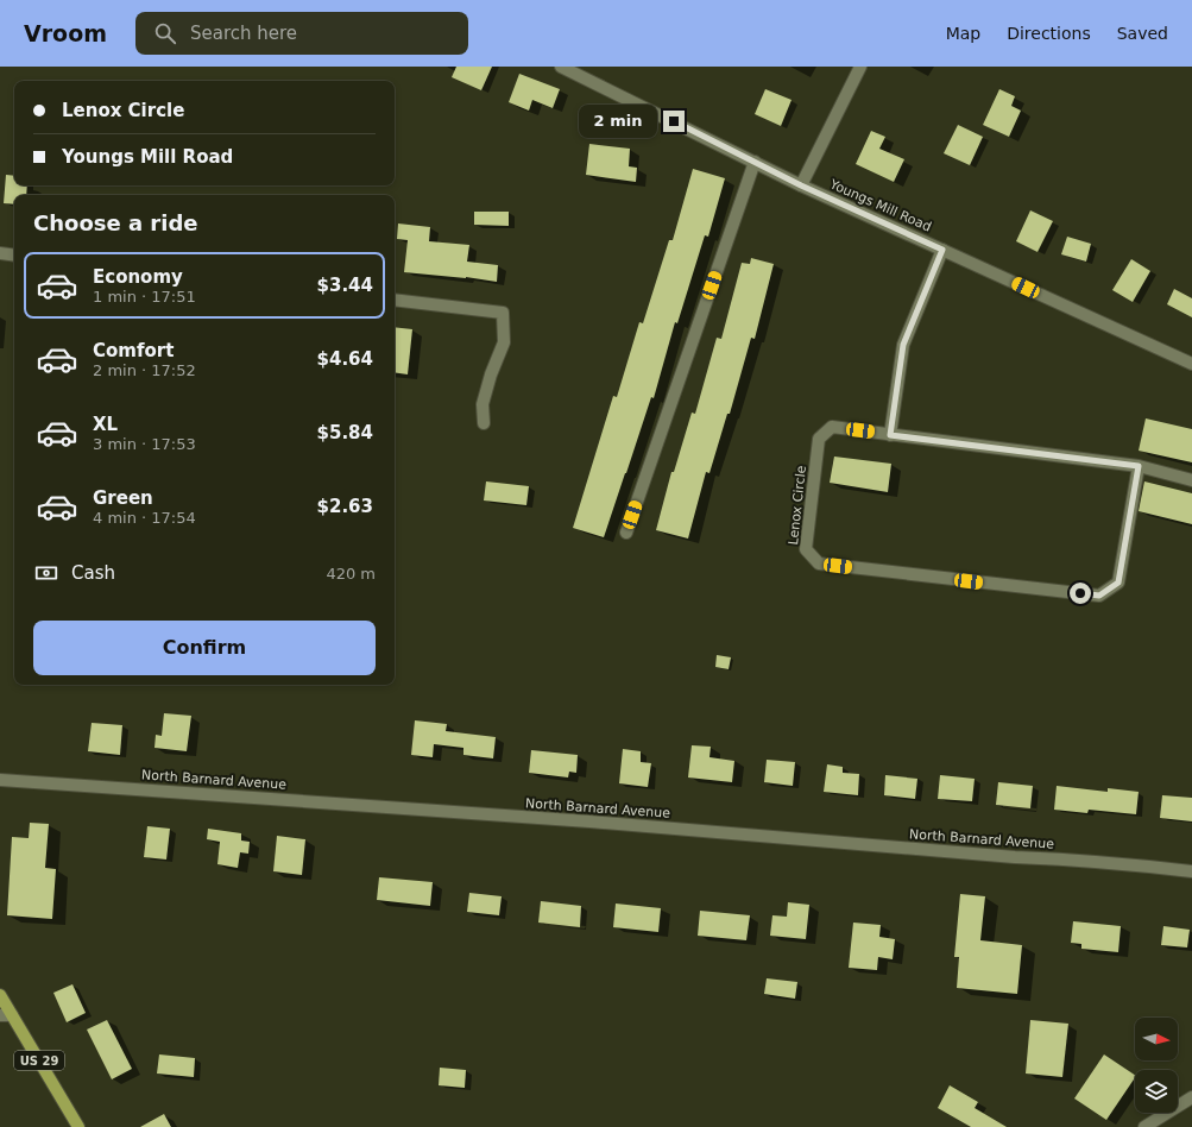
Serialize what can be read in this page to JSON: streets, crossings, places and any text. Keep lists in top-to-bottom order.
{
  "streets": {
    "main road": ["US 29"],
    "street": ["Youngs Mill Road", "Lenox Circle", "North Barnard Avenue"]
  },
  "north": "right",
  "page": {
    "header": "Vroom",
    "search": "Search here",
    "nav": ["Map", "Directions", "Saved"],
    "banner": ["Lenox Circle", "Youngs Mill Road"],
    "bubble": "2 min",
    "heading": "Choose a ride",
    "list": [
      {
        "name": "Economy",
        "note": "1 min · 17:51",
        "value": "$3.44"
      },
      {
        "name": "Comfort",
        "note": "2 min · 17:52",
        "value": "$4.64"
      },
      {
        "name": "XL",
        "note": "3 min · 17:53",
        "value": "$5.84"
      },
      {
        "name": "Green",
        "note": "4 min · 17:54",
        "value": "$2.63"
      }
    ],
    "pay": ["Cash", "420 m"],
    "buttons": "Confirm"
  }
}
